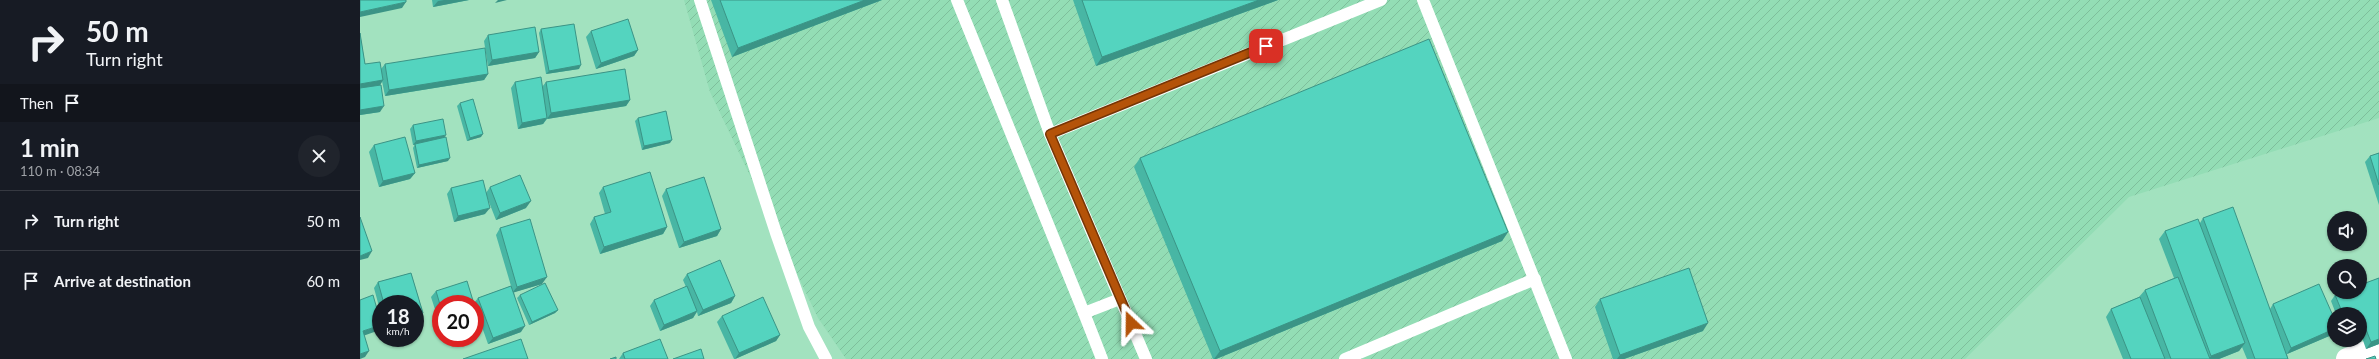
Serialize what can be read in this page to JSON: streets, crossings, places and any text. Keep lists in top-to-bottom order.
{
  "page": {
    "turn": ["50 m", "Turn right"],
    "then": "Then",
    "heading": ["1 min", "110 m · 08:34"],
    "list": [
      {
        "name": "Turn right",
        "value": "50 m"
      },
      {
        "name": "Arrive at destination",
        "value": "60 m"
      }
    ],
    "speed": "18 km/h",
    "limit": "20"
  }
}
